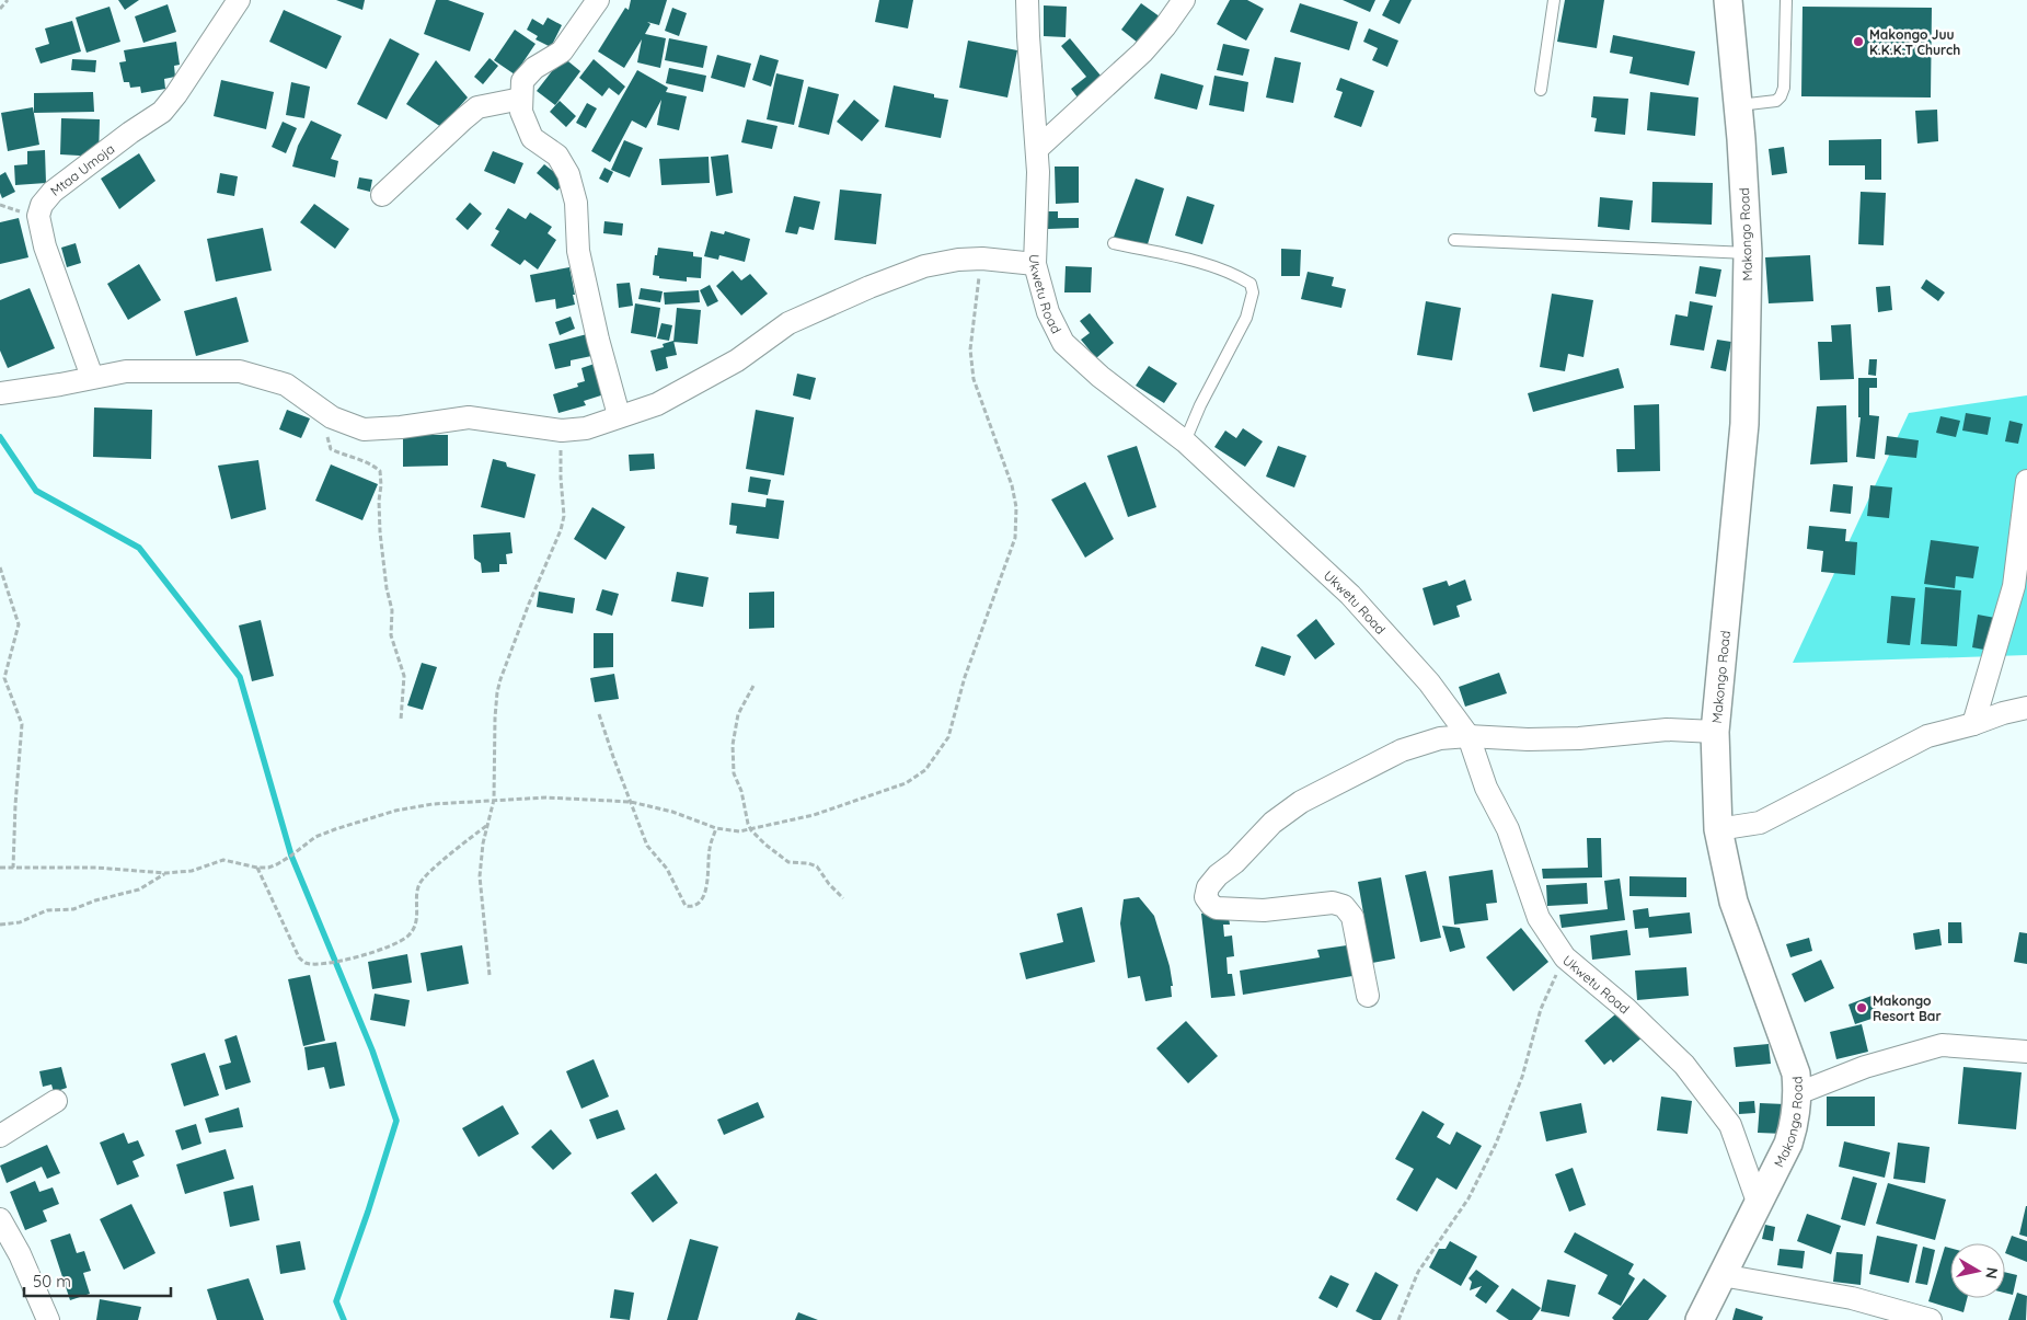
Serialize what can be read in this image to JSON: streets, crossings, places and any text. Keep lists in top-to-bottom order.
{
  "streets": {
    "street": ["Mtaa Umoja", "Makongo Road", "Ukwetu Road"]
  },
  "crossings": [
    ["Makongo Road", "Ukwetu Road"]
  ],
  "places": ["Makongo Juu K.K.K.T Church", "Makongo Resort Bar"],
  "scale_bar": "50 m",
  "north": "right"
}
